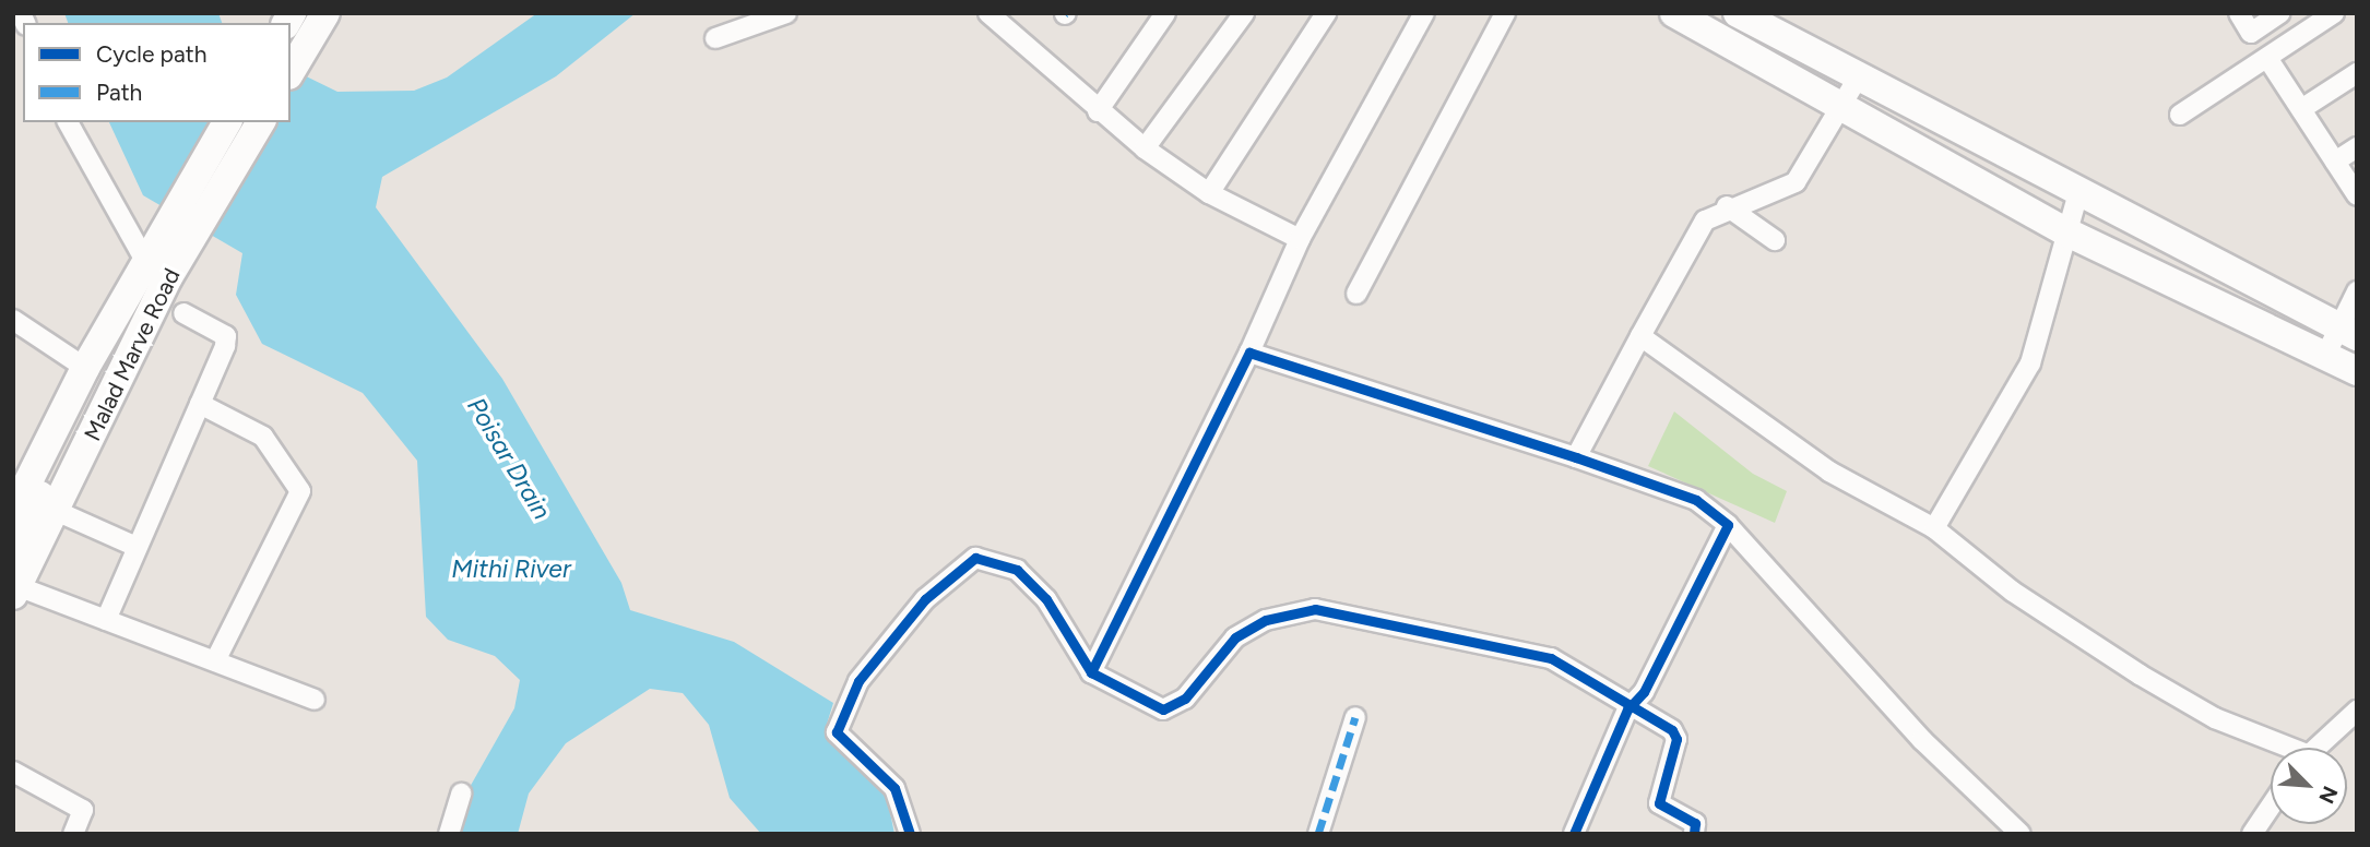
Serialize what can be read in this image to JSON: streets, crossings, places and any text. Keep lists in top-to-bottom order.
{
  "streets": {
    "main road": ["Malad Marve Road"]
  },
  "water": ["Poisar Drain", "Mithi River"],
  "legend": ["Cycle path", "Path"],
  "north": "bottom right"
}
